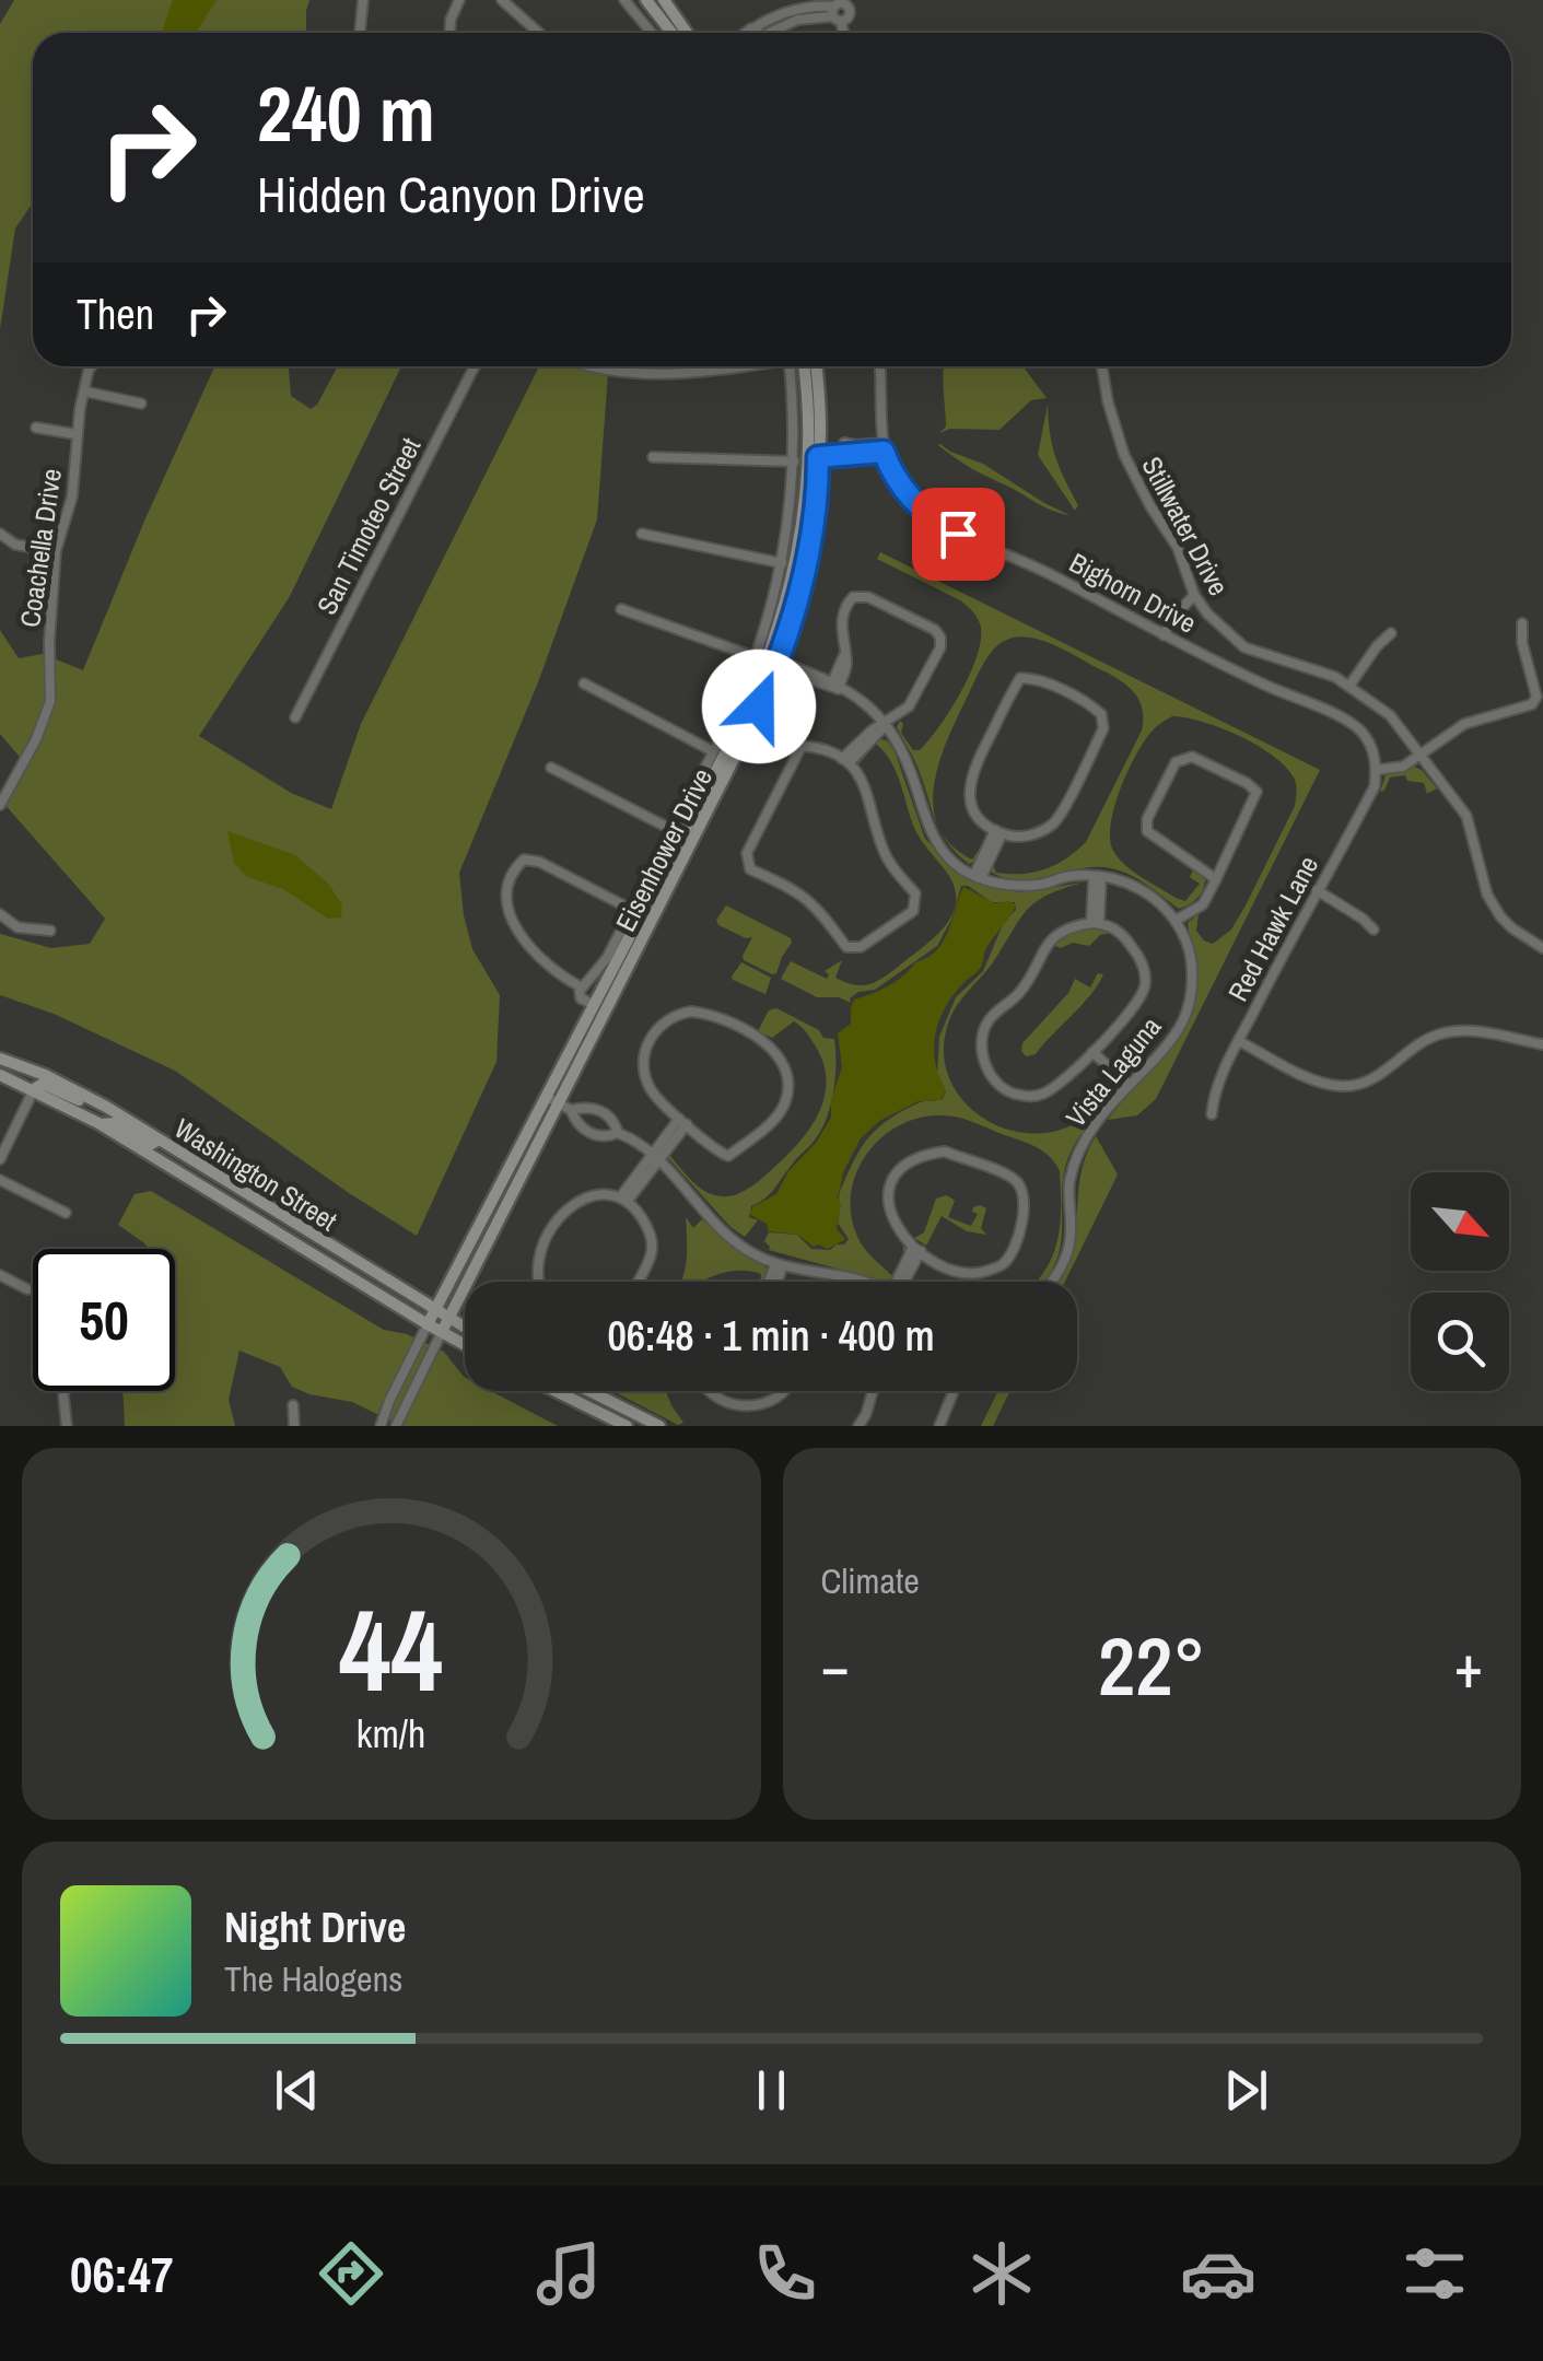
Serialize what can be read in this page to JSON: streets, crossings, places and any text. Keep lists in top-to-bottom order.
{
  "streets": {
    "main road": ["Eisenhower Drive", "Washington Street"],
    "street": [
      "San Timoteo Street",
      "Stillwater Drive",
      "Coachella Drive",
      "Bighorn Drive",
      "Red Hawk Lane",
      "Vista Laguna"
    ]
  },
  "crossings": [
    ["Bighorn Drive", "Red Hawk Lane"],
    ["Eisenhower Drive", "Washington Street"]
  ],
  "north": "bottom right",
  "page": {
    "turn": ["240 m", "Hidden Canyon Drive"],
    "then": "Then",
    "limit": "50",
    "trip": "06:48 · 1 min · 400 m",
    "tile": "Climate",
    "heat": ["−", "22°", "+"],
    "song": ["Night Drive", "The Halogens"],
    "tabs": "06:47",
    "gauge": ["44", "km/h"]
  }
}
